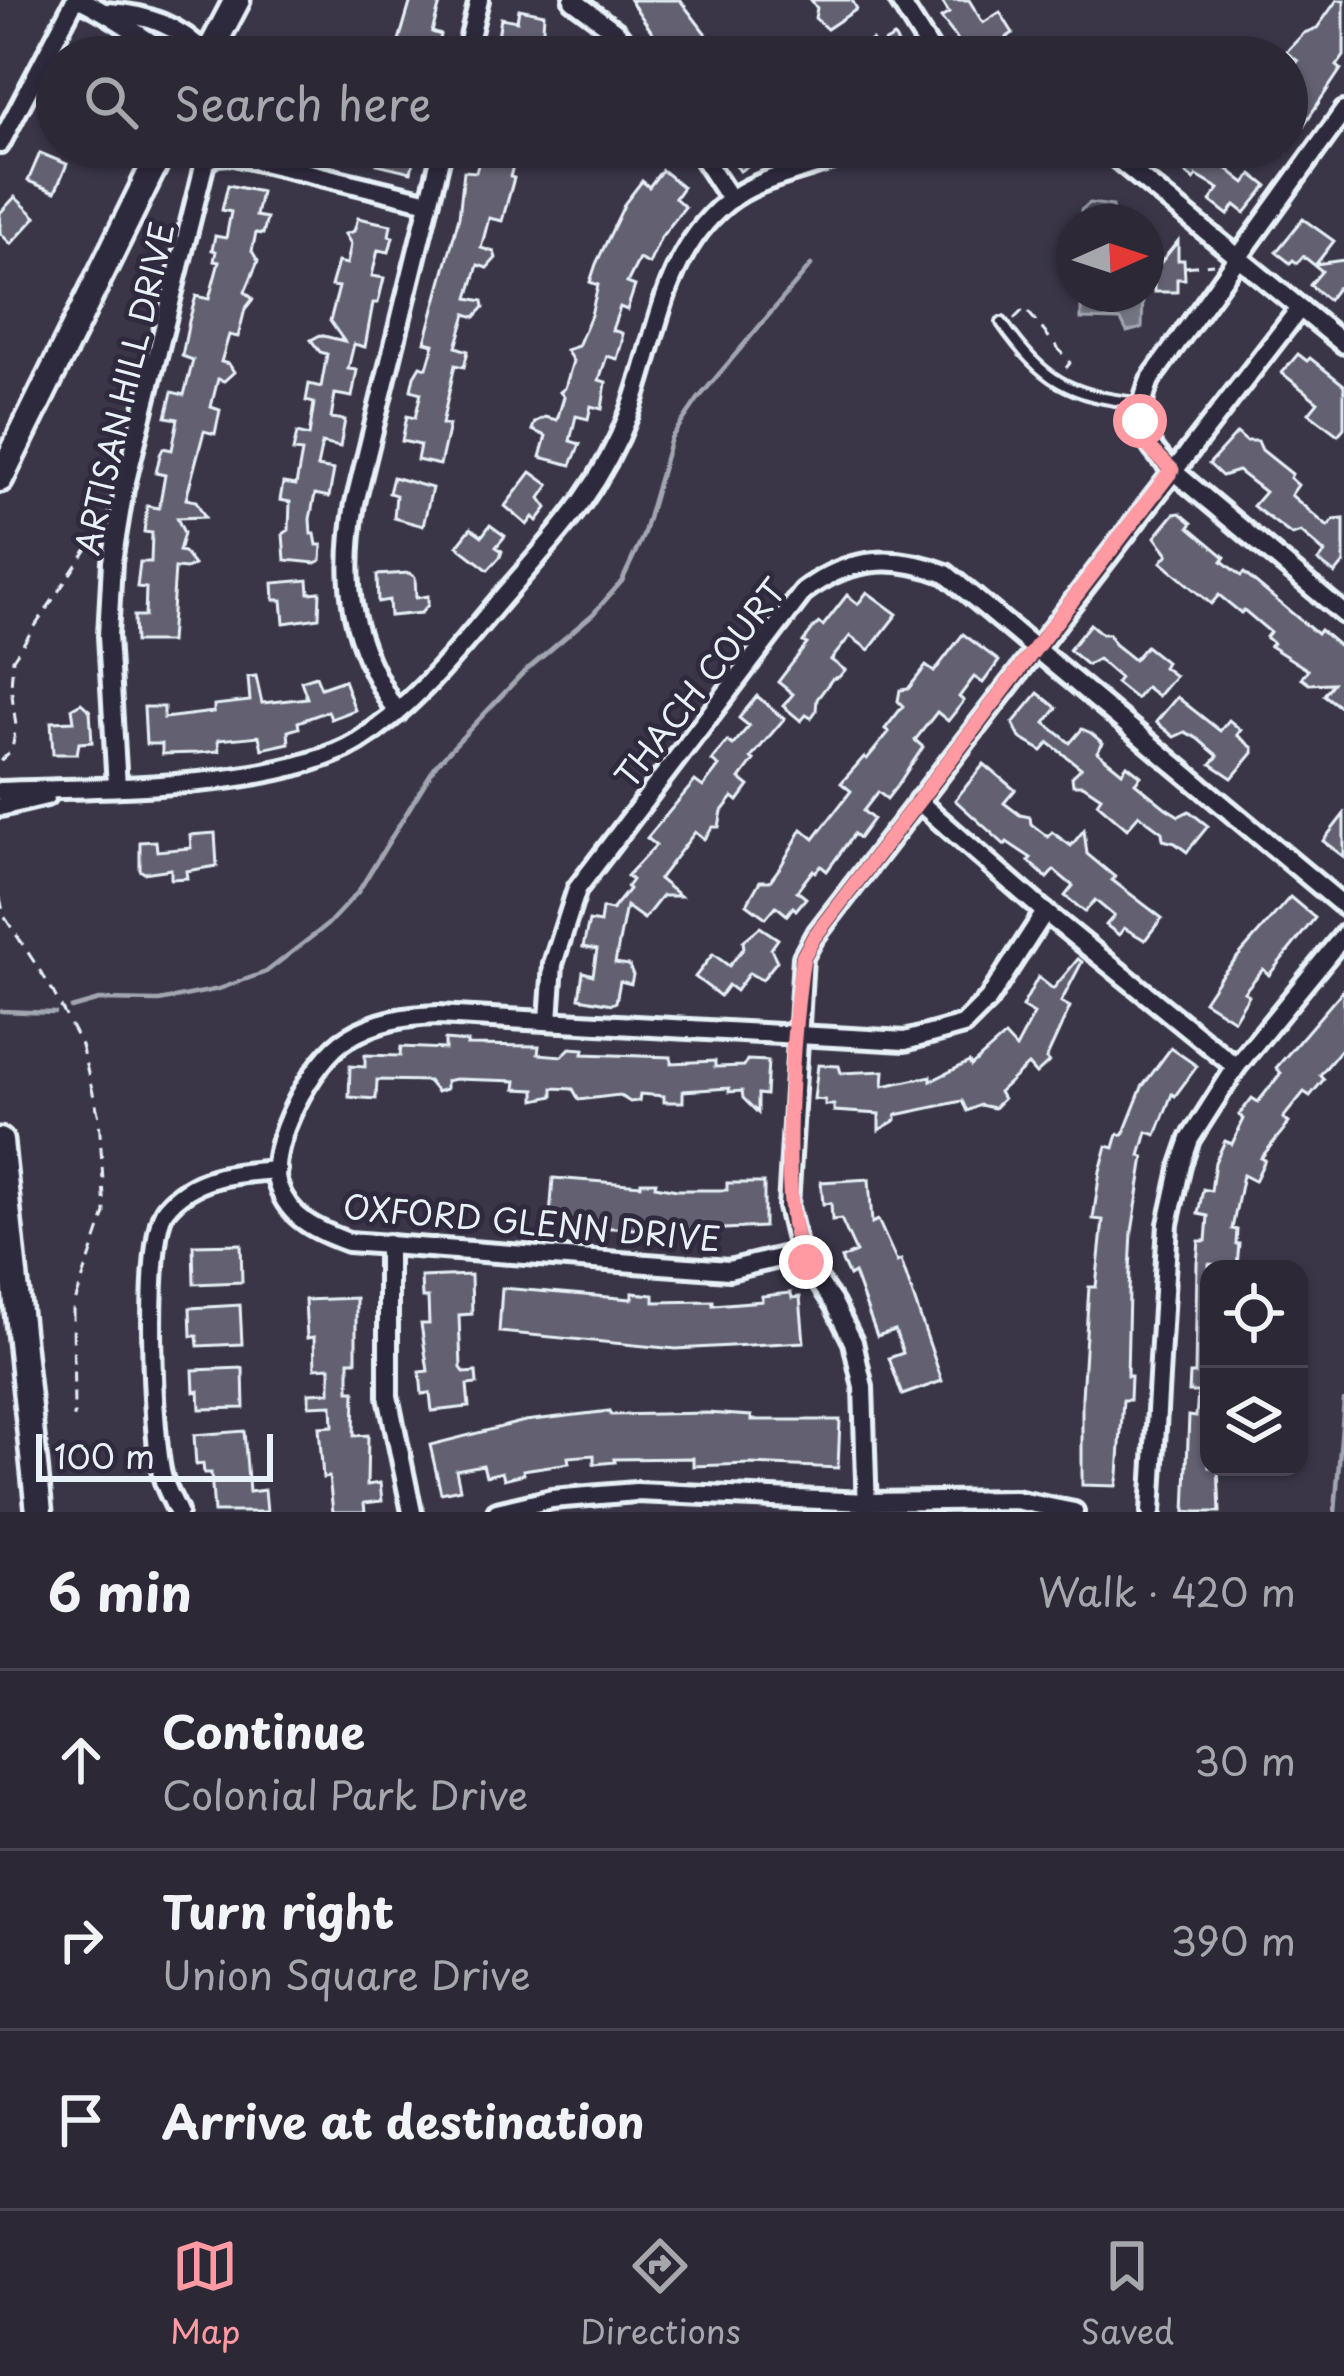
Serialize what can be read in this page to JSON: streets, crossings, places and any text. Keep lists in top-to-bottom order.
{
  "streets": {
    "street": ["ARTISAN HILL DRIVE", "THACH COURT", "OXFORD GLENN DRIVE"]
  },
  "scale_bar": "100 m",
  "north": "right",
  "page": {
    "search": "Search here",
    "scale": "100 m",
    "heading": ["6 min", "Walk · 420 m"],
    "list": [
      ["Continue", "Colonial Park Drive", "30 m"],
      ["Turn right", "Union Square Drive", "390 m"],
      "Arrive at destination"
    ],
    "nav": ["Map", "Directions", "Saved"]
  }
}
